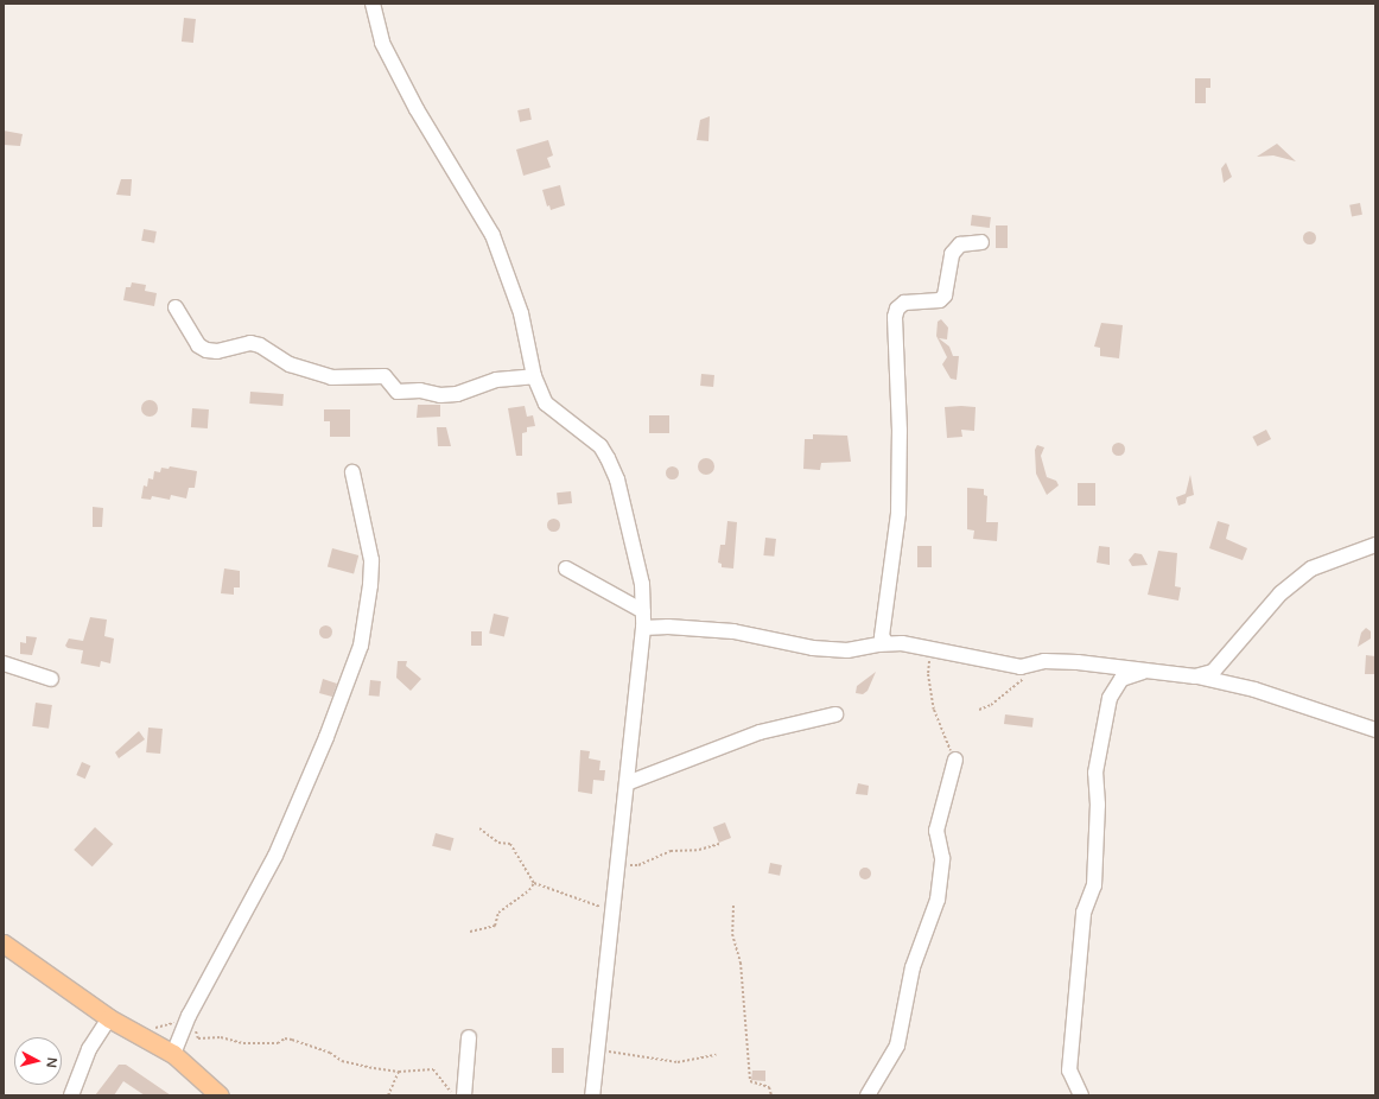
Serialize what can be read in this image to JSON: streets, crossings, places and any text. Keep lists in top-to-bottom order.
{
  "north": "right"
}
